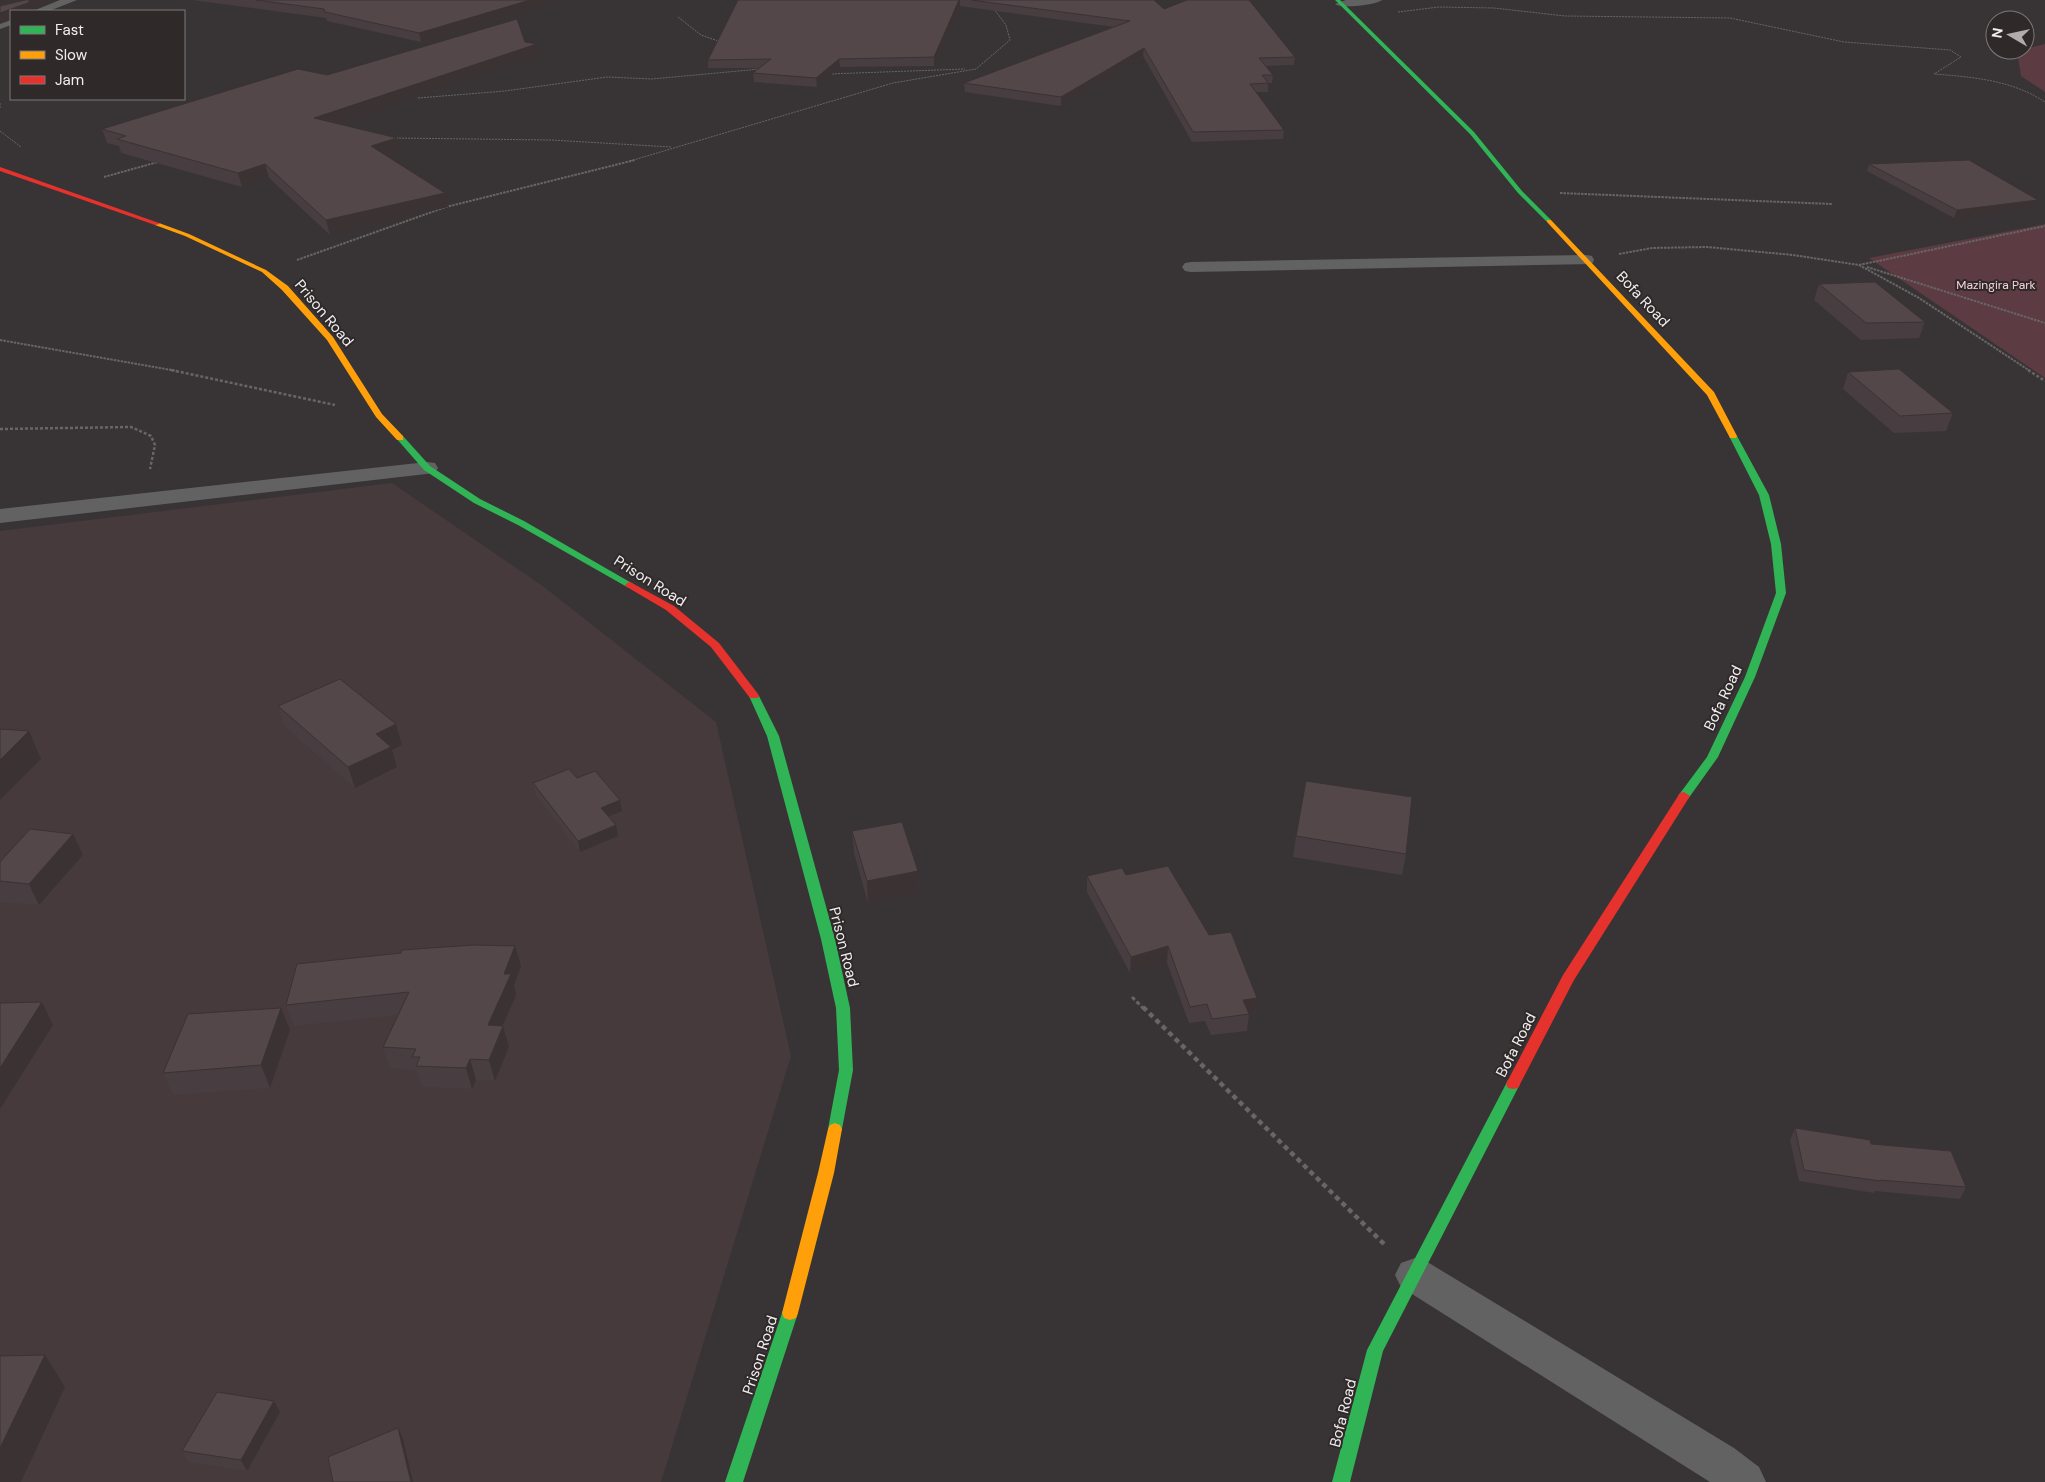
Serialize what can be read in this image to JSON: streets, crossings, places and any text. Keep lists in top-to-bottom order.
{
  "streets": {
    "street": ["Bofa Road", "Prison Road"]
  },
  "parks": ["Mazingira Park"],
  "legend": ["Fast", "Slow", "Jam"],
  "north": "left"
}
